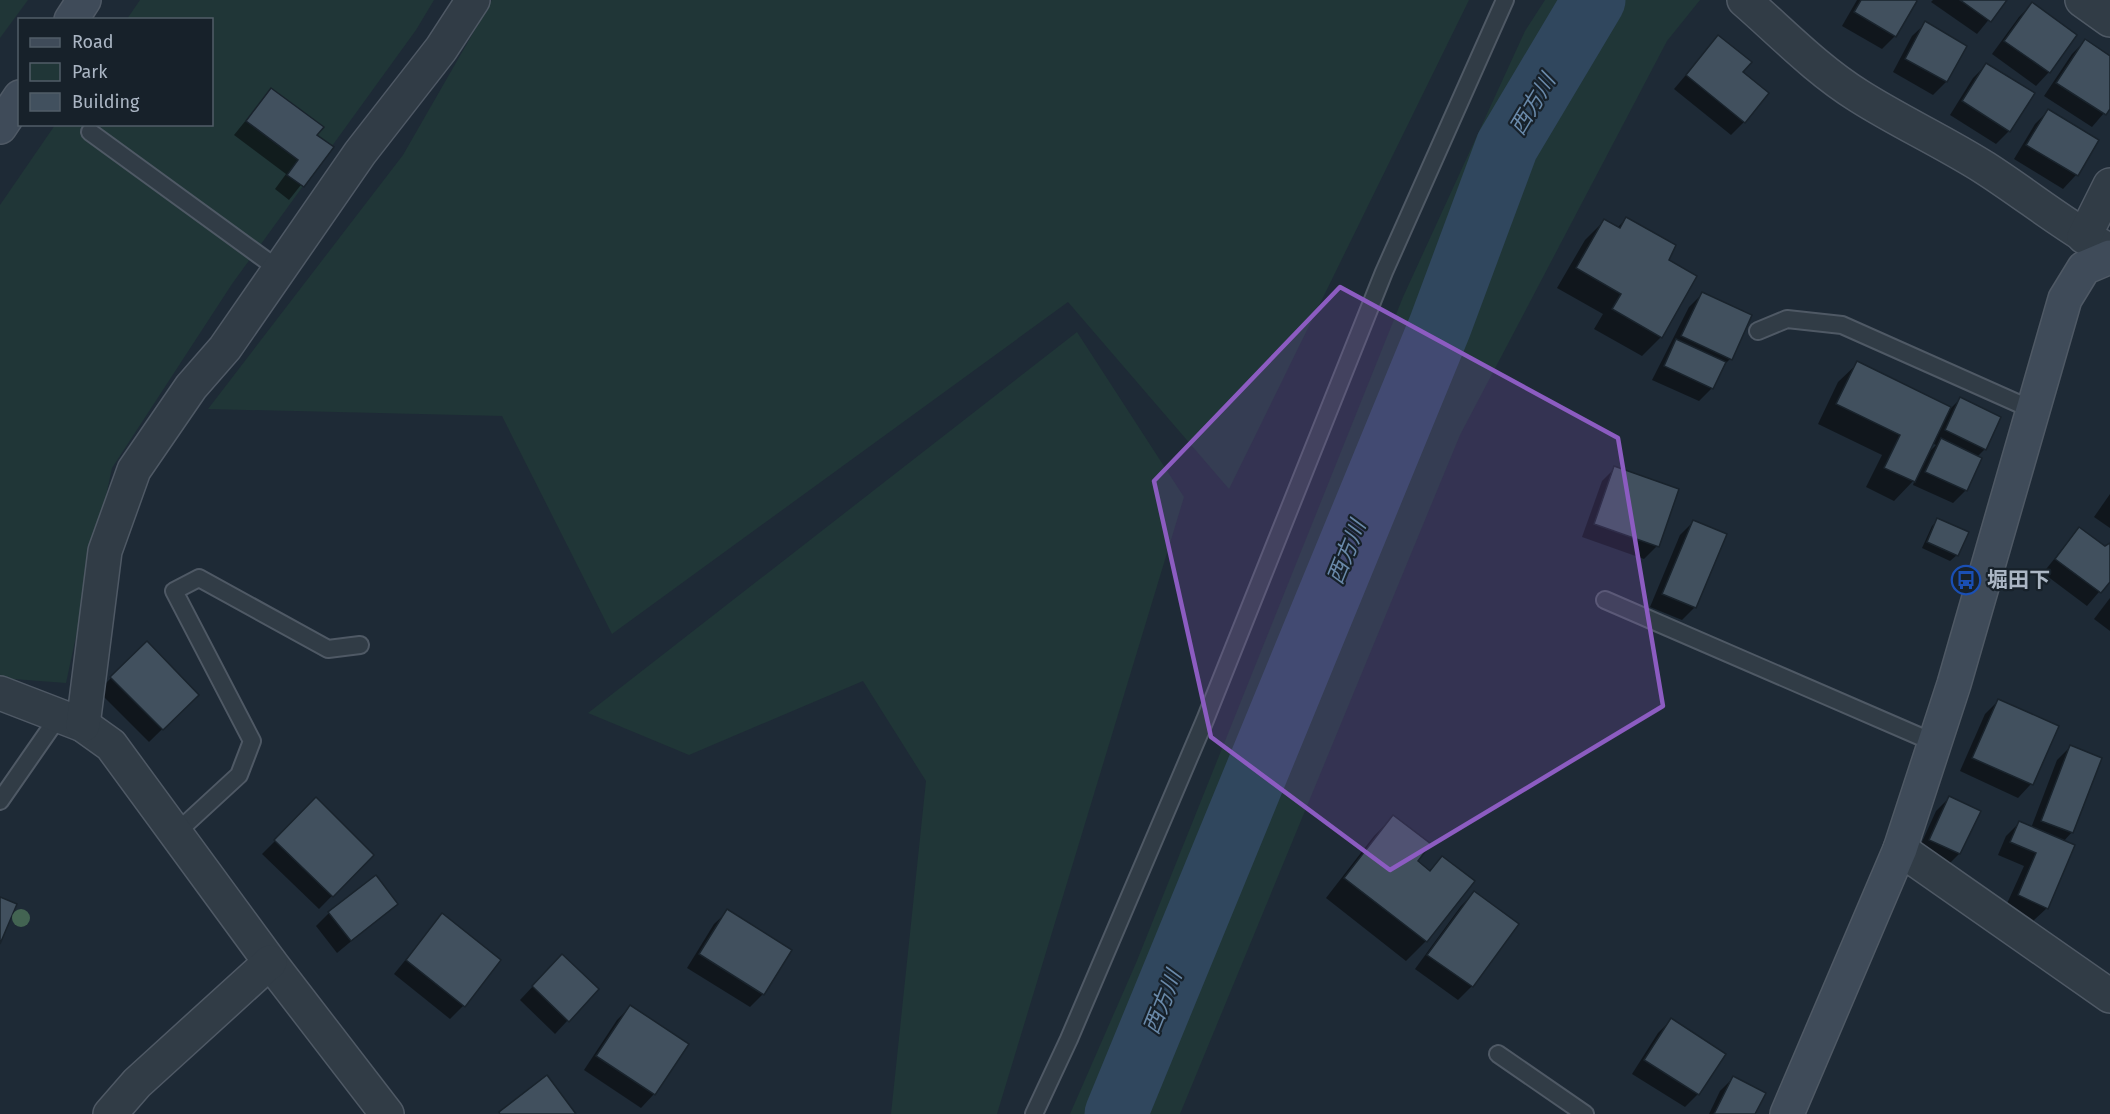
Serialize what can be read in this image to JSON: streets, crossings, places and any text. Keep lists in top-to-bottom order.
{
  "water": ["西方川"],
  "places": {
    "bus stop": ["堀田下"]
  },
  "legend": ["Road", "Park", "Building"]
}
